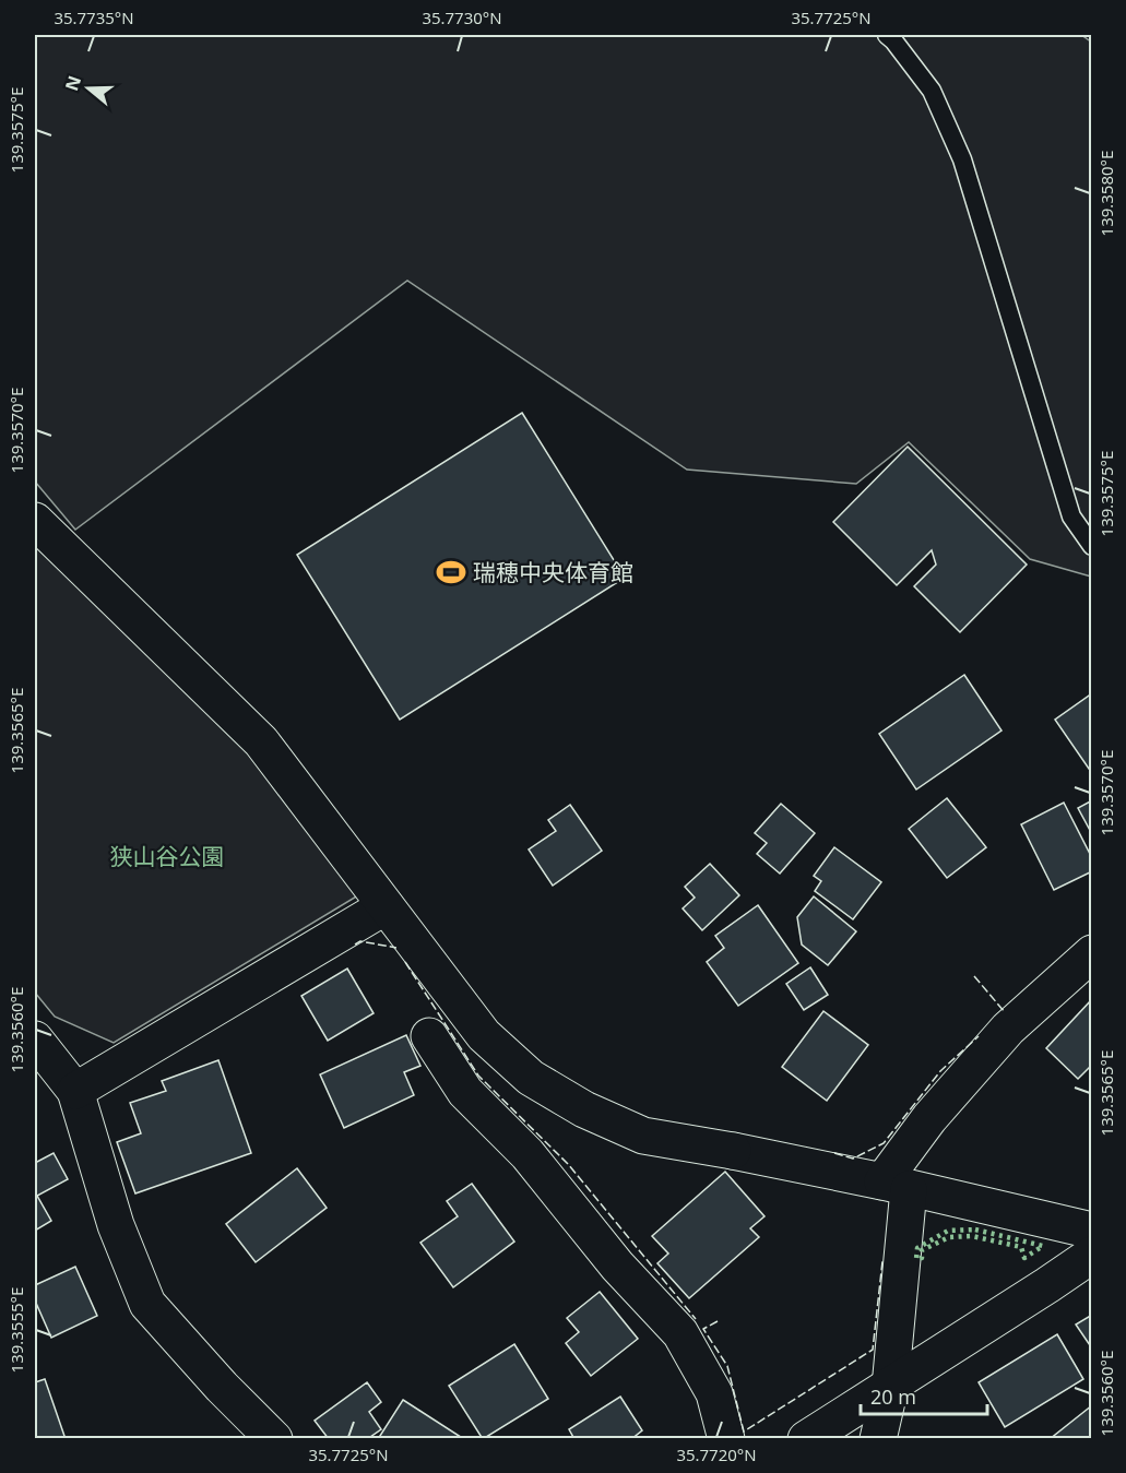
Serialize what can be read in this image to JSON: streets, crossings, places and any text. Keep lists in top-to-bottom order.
{
  "parks": ["狭山谷公園"],
  "places": {
    "sports": ["瑞穂中央体育館"]
  },
  "scale_bar": "20 m",
  "north": "left",
  "coordinates": [
    "35.7735°N",
    "35.7730°N",
    "35.7725°N",
    "139.3575°E",
    "139.3580°E",
    "139.3570°E",
    "139.3565°E",
    "139.3560°E",
    "139.3555°E",
    "35.7720°N"
  ]
}
